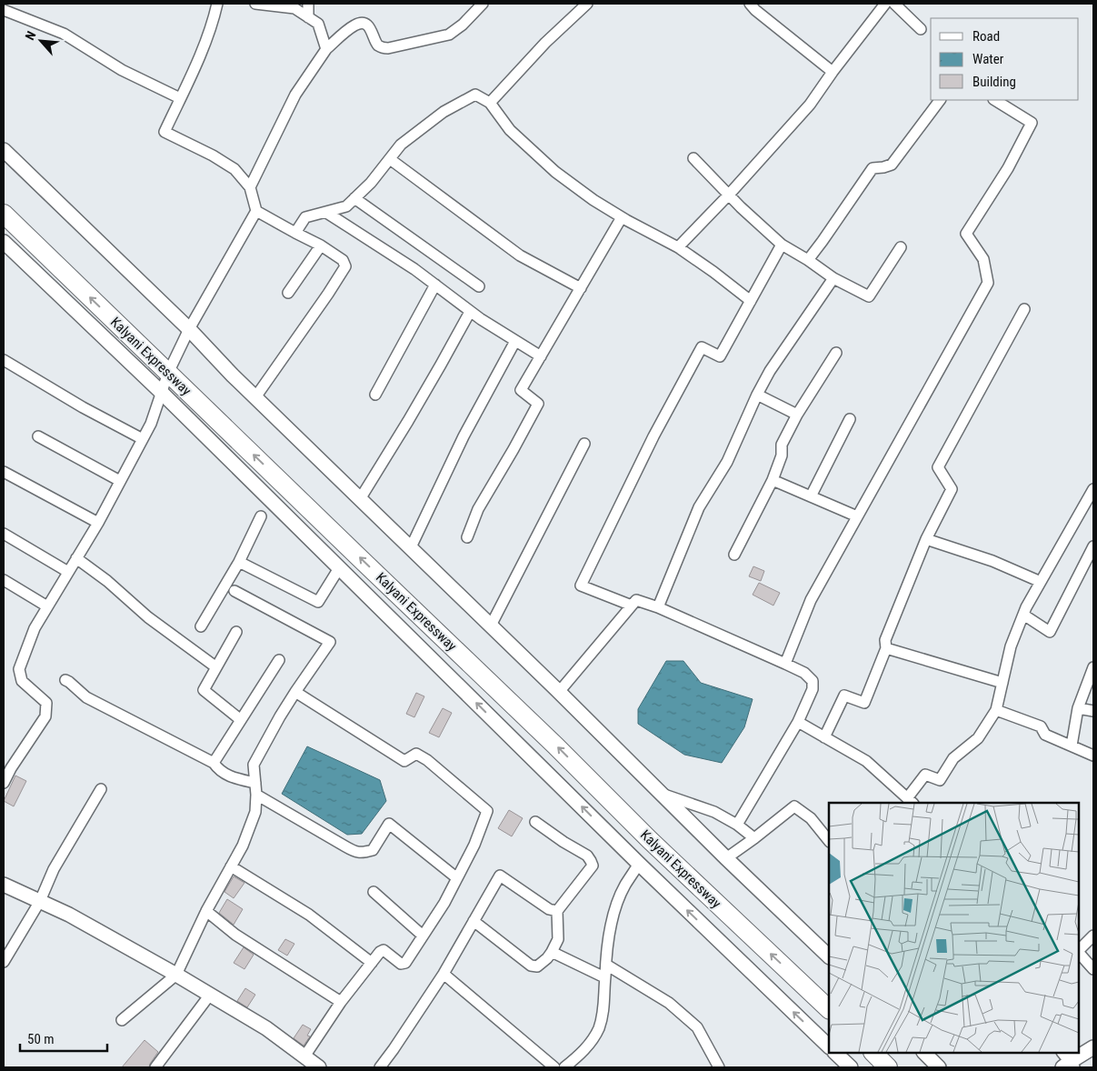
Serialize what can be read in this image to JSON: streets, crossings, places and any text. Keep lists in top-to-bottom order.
{
  "streets": {
    "highway": ["Kalyani Expressway"]
  },
  "one_way": ["Kalyani Expressway"],
  "legend": ["Road", "Water", "Building"],
  "scale_bar": "50 m",
  "north": "top left"
}
